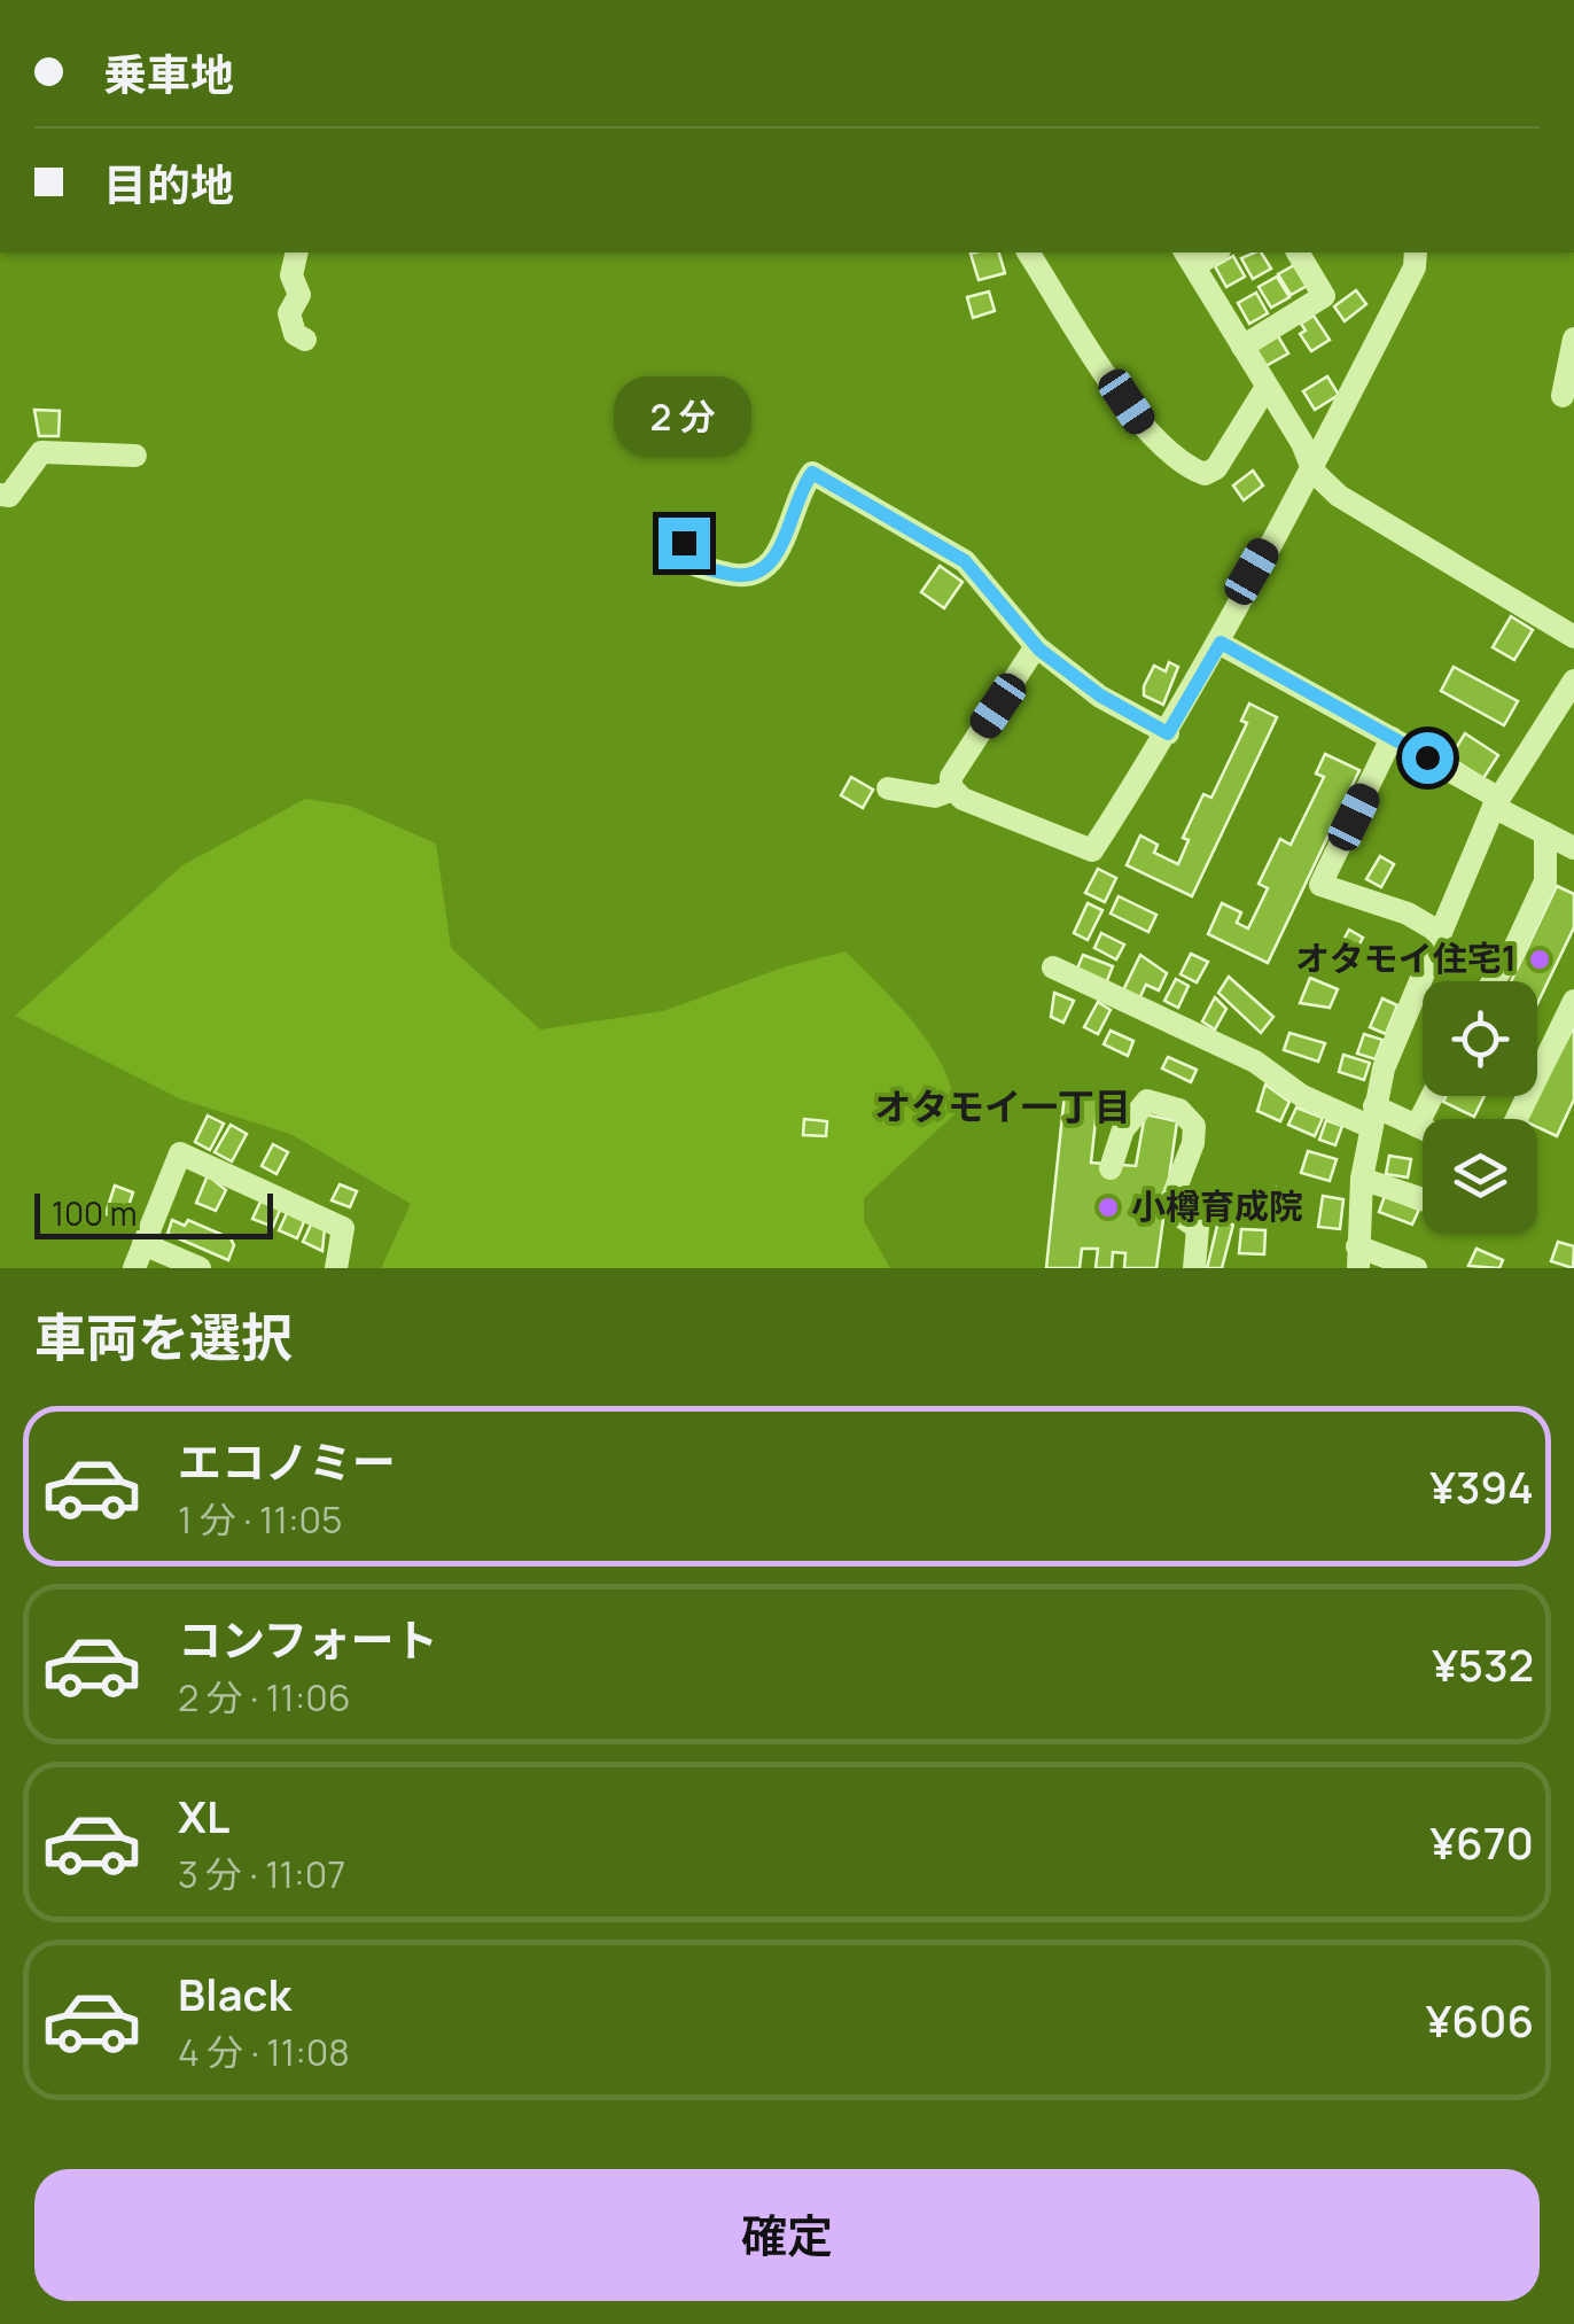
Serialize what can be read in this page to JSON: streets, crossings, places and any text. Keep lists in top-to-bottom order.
{
  "districts": ["オタモイ一丁目"],
  "places": ["オタモイ住宅1", "小樽育成院"],
  "scale_bar": "100 m",
  "page": {
    "banner": ["乗車地", "目的地"],
    "bubble": "2 分",
    "scale": "100 m",
    "heading": "車両を選択",
    "list": [
      {
        "name": "エコノミー",
        "note": "1 分 · 11:05",
        "value": "¥394"
      },
      {
        "name": "コンフォート",
        "note": "2 分 · 11:06",
        "value": "¥532"
      },
      {
        "name": "XL",
        "note": "3 分 · 11:07",
        "value": "¥670"
      },
      {
        "name": "Black",
        "note": "4 分 · 11:08",
        "value": "¥606"
      }
    ],
    "buttons": "確定"
  }
}
